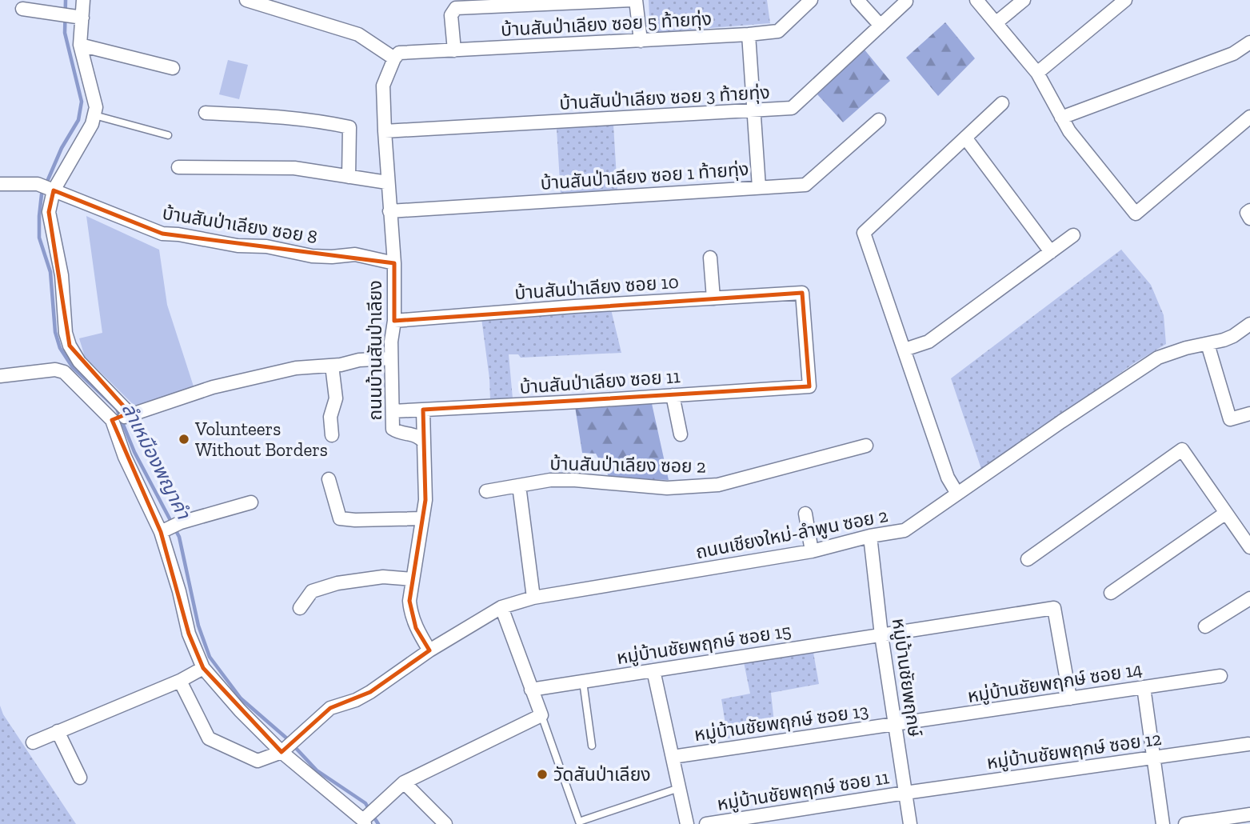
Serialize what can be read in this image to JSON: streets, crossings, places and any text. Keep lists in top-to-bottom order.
{
  "streets": {
    "street": [
      "บ้านสันป่าเลียง ซอย 5 ท้ายทุ่ง",
      "บ้านสันป่าเลียง ซอย 3 ท้ายทุ่ง",
      "บ้านสันป่าเลียง ซอย 1 ท้ายทุ่ง",
      "บ้านสันป่าเลียง ซอย 8",
      "บ้านสันป่าเลียง ซอย 10",
      "ถนนบ้านสันป่าเลียง",
      "บ้านสันป่าเลียง ซอย 11",
      "บ้านสันป่าเลียง ซอย 2",
      "ถนนเชียงใหม่-ลำพูน ซอย 2",
      "หมู่บ้านชัยพฤกษ์ ซอย 15",
      "หมู่บ้านชัยพฤกษ์",
      "หมู่บ้านชัยพฤกษ์ ซอย 14",
      "หมู่บ้านชัยพฤกษ์ ซอย 13",
      "หมู่บ้านชัยพฤกษ์ ซอย 12",
      "หมู่บ้านชัยพฤกษ์ ซอย 11"
    ]
  },
  "crossings": [
    ["บ้านสันป่าเลียง ซอย 5 ท้ายทุ่ง", "ถนนบ้านสันป่าเลียง"],
    ["บ้านสันป่าเลียง ซอย 3 ท้ายทุ่ง", "ถนนบ้านสันป่าเลียง"],
    ["บ้านสันป่าเลียง ซอย 1 ท้ายทุ่ง", "ถนนบ้านสันป่าเลียง"],
    ["บ้านสันป่าเลียง ซอย 8", "ถนนบ้านสันป่าเลียง"],
    ["บ้านสันป่าเลียง ซอย 10", "ถนนบ้านสันป่าเลียง"],
    ["บ้านสันป่าเลียง ซอย 10", "บ้านสันป่าเลียง ซอย 11"],
    ["ถนนบ้านสันป่าเลียง", "บ้านสันป่าเลียง ซอย 11"],
    ["ถนนเชียงใหม่-ลำพูน ซอย 2", "หมู่บ้านชัยพฤกษ์"],
    ["หมู่บ้านชัยพฤกษ์ ซอย 15", "หมู่บ้านชัยพฤกษ์"],
    ["หมู่บ้านชัยพฤกษ์ ซอย 15", "หมู่บ้านชัยพฤกษ์ ซอย 14"],
    ["หมู่บ้านชัยพฤกษ์", "หมู่บ้านชัยพฤกษ์ ซอย 14"],
    ["หมู่บ้านชัยพฤกษ์", "หมู่บ้านชัยพฤกษ์ ซอย 13"],
    ["หมู่บ้านชัยพฤกษ์", "หมู่บ้านชัยพฤกษ์ ซอย 12"],
    ["หมู่บ้านชัยพฤกษ์", "หมู่บ้านชัยพฤกษ์ ซอย 11"],
    ["หมู่บ้านชัยพฤกษ์ ซอย 14", "หมู่บ้านชัยพฤกษ์ ซอย 13"],
    ["หมู่บ้านชัยพฤกษ์ ซอย 12", "หมู่บ้านชัยพฤกษ์ ซอย 11"]
  ],
  "water": ["ลำเหมืองพญาคำ"],
  "places": ["Volunteers Without Borders", "วัดสันป่าเลียง"]
}
